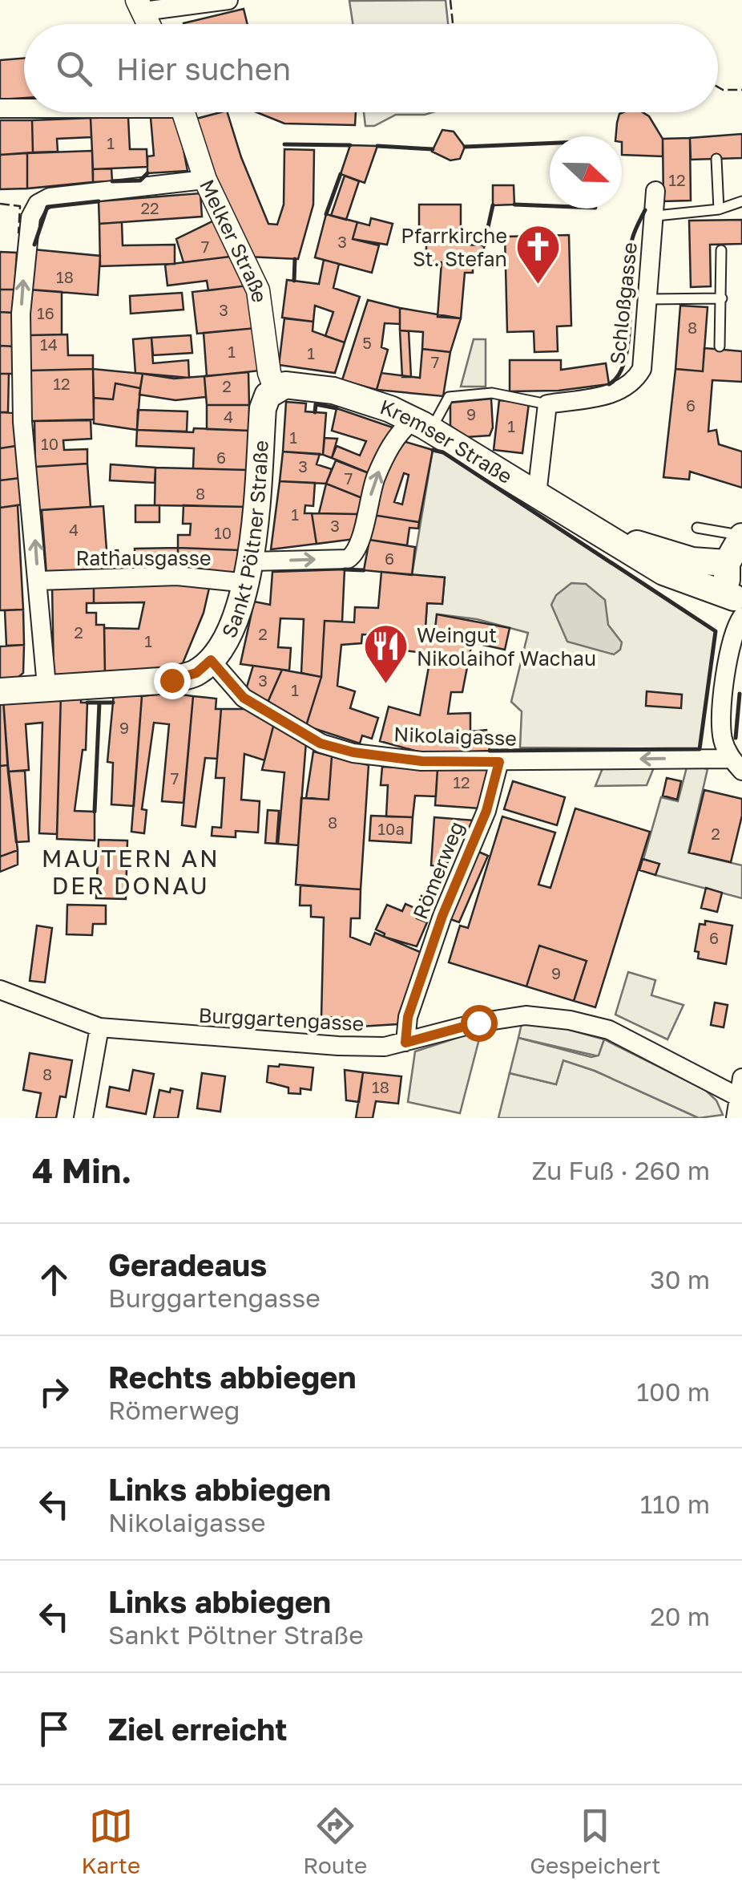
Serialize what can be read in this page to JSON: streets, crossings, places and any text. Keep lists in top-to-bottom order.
{
  "streets": {
    "main road": ["Kremser Straße", "Sankt Pöltner Straße"],
    "street": [
      "Melker Straße",
      "Schloßgasse",
      "Rathausgasse",
      "Nikolaigasse",
      "Römerweg",
      "Burggartengasse"
    ]
  },
  "crossings": [
    ["Melker Straße", "Kremser Straße"],
    ["Melker Straße", "Sankt Pöltner Straße"],
    ["Kremser Straße", "Sankt Pöltner Straße"],
    ["Kremser Straße", "Rathausgasse"],
    ["Sankt Pöltner Straße", "Rathausgasse"],
    ["Sankt Pöltner Straße", "Nikolaigasse"],
    ["Nikolaigasse", "Römerweg"],
    ["Römerweg", "Burggartengasse"]
  ],
  "one_way": ["Rathausgasse", "Nikolaigasse"],
  "districts": ["MAUTERN AN DER DONAU"],
  "places": {
    "church": ["Pfarrkirche St. Stefan"],
    "restaurant": ["Weingut Nikolaihof Wachau"]
  },
  "house_numbers": [
    "1",
    "12",
    "22",
    "3",
    "7",
    "18",
    "3",
    "16",
    "8",
    "5",
    "14",
    "1",
    "1",
    "7",
    "12",
    "2",
    "6",
    "9",
    "4",
    "1",
    "1",
    "10",
    "6",
    "3",
    "7",
    "8",
    "1",
    "3",
    "4",
    "10",
    "6",
    "2",
    "2",
    "1",
    "3",
    "1",
    "9",
    "7",
    "12",
    "8",
    "10a",
    "2",
    "6",
    "9",
    "8",
    "18"
  ],
  "north": "right",
  "page": {
    "search": "Hier suchen",
    "heading": ["4 Min.", "Zu Fuß · 260 m"],
    "list": [
      ["Geradeaus", "Burggartengasse", "30 m"],
      ["Rechts abbiegen", "Römerweg", "100 m"],
      ["Links abbiegen", "Nikolaigasse", "110 m"],
      ["Links abbiegen", "Sankt Pöltner Straße", "20 m"],
      "Ziel erreicht"
    ],
    "nav": ["Karte", "Route", "Gespeichert"]
  }
}
